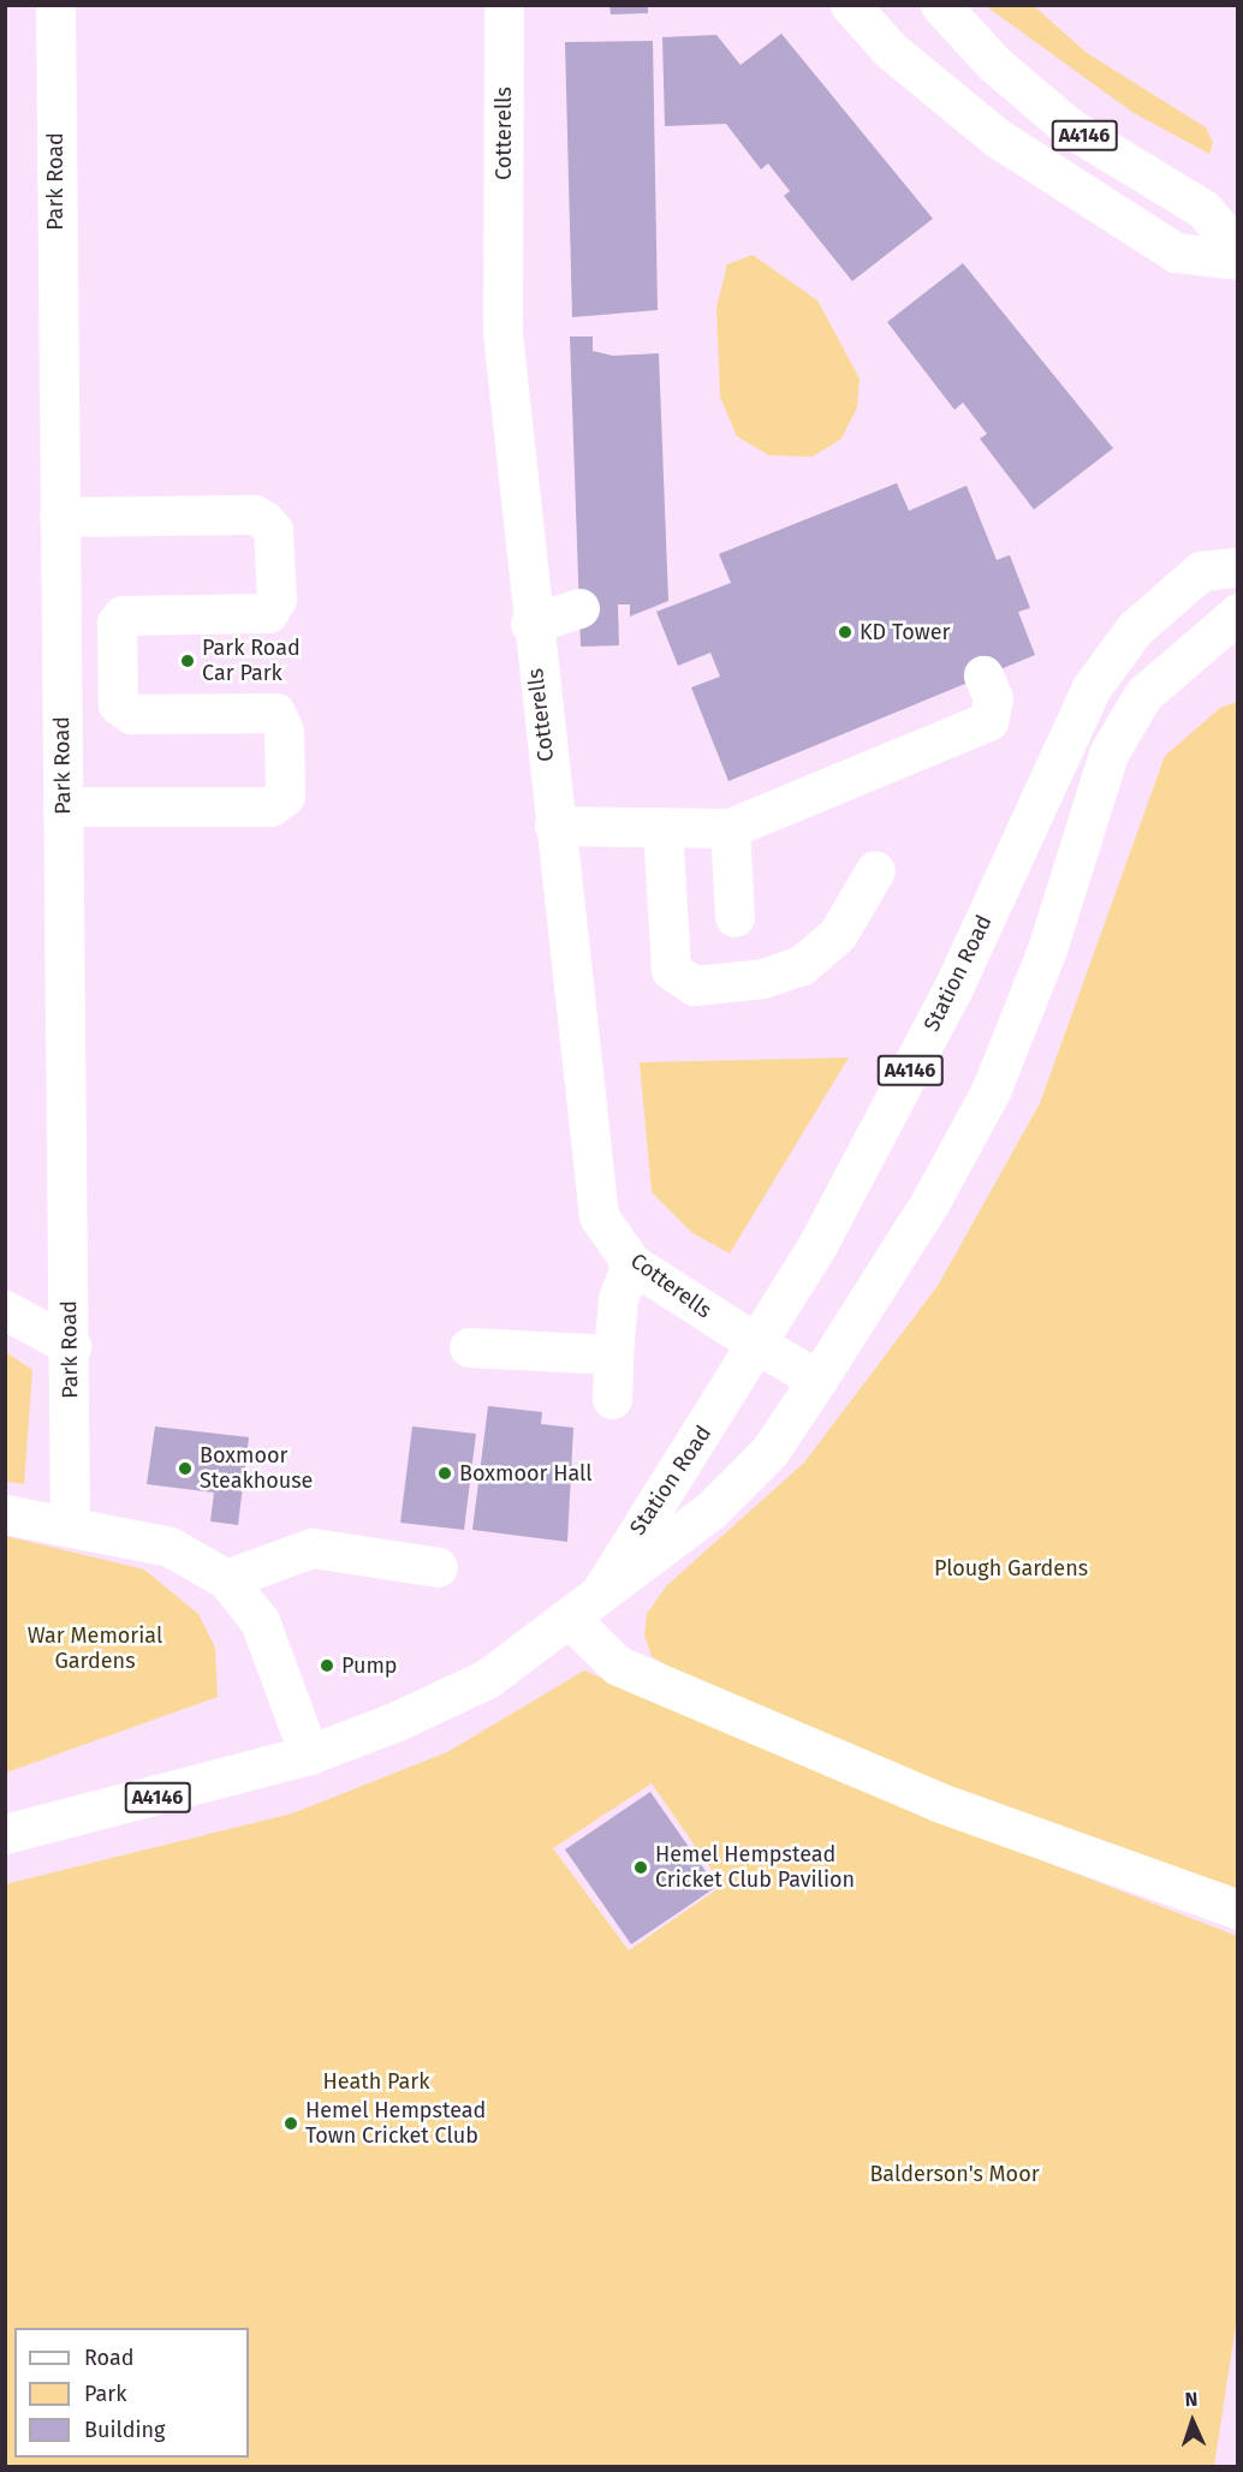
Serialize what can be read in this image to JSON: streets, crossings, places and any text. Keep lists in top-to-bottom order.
{
  "streets": {
    "main road": [
      "Cotterells",
      "A4146",
      "Park Road",
      "Station Road"
    ]
  },
  "crossings": [
    ["Cotterells", "Station Road"]
  ],
  "parks": [
    "Plough Gardens",
    "War Memorial Gardens",
    "Heath Park",
    "Balderson's Moor"
  ],
  "places": [
    "KD Tower",
    "Park Road Car Park",
    "Boxmoor Steakhouse",
    "Boxmoor Hall",
    "Pump",
    "Hemel Hempstead Cricket Club Pavilion",
    "Hemel Hempstead Town Cricket Club"
  ],
  "legend": ["Road", "Park", "Building"],
  "north": "top"
}
